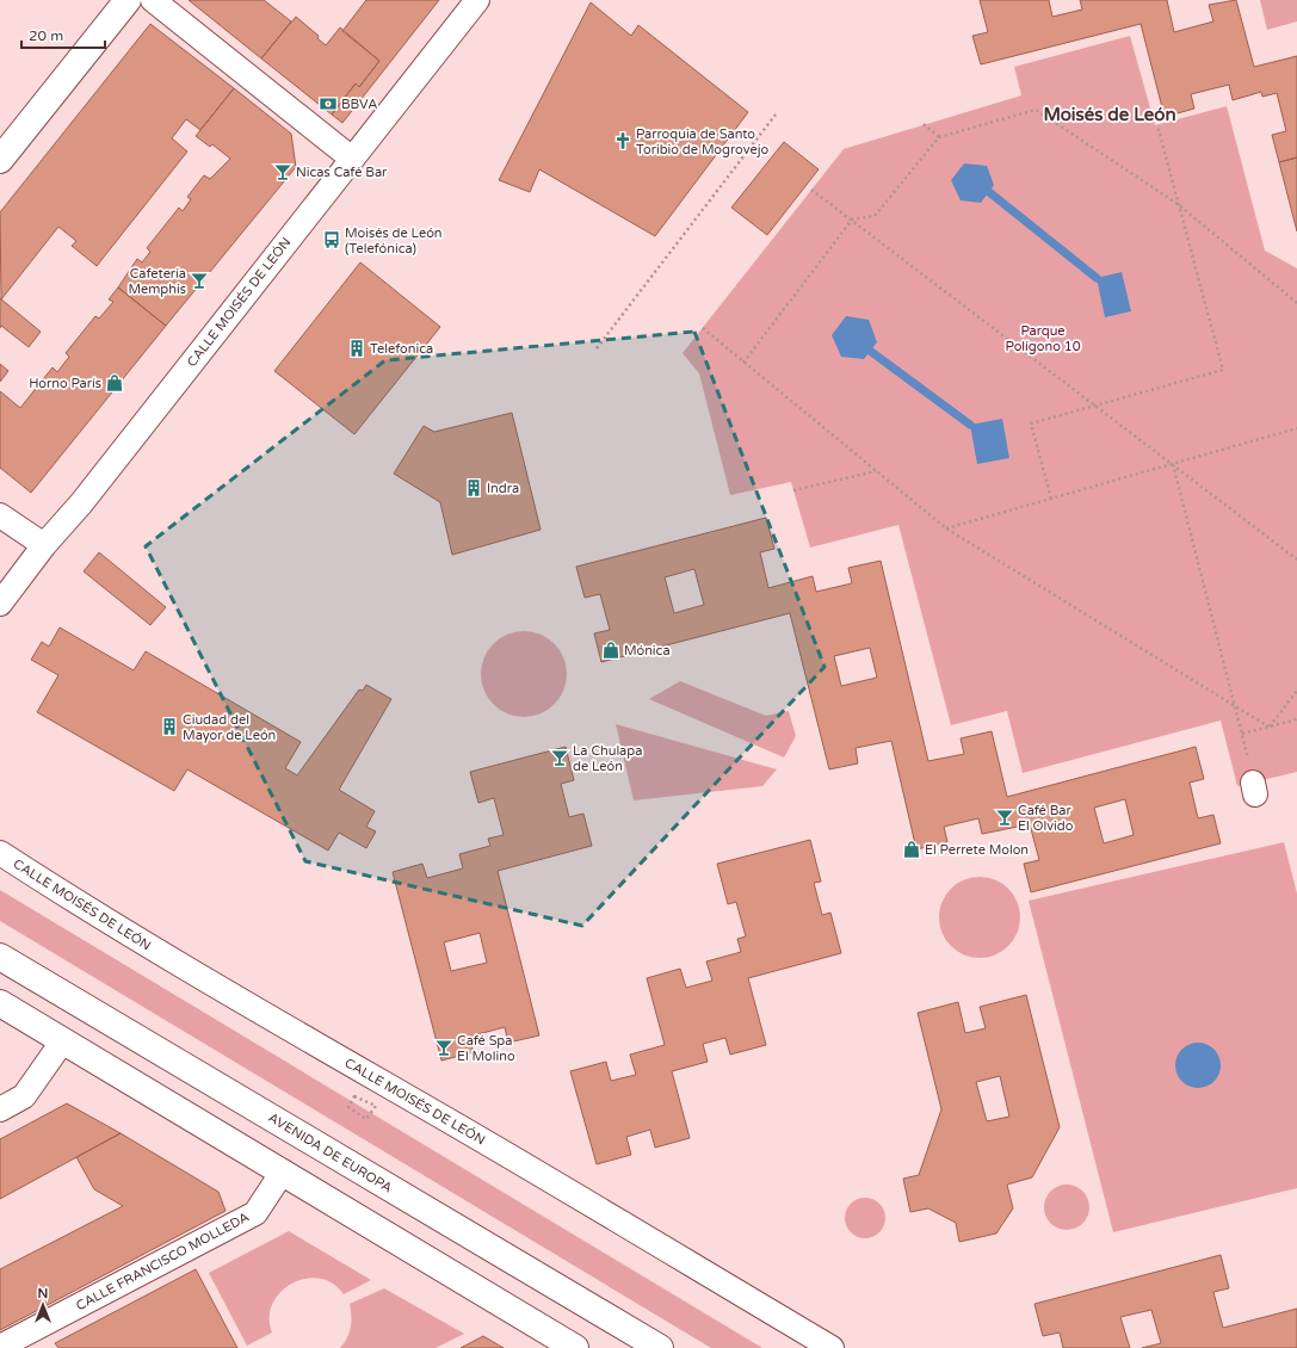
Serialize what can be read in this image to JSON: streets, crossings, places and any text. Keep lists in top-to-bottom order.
{
  "streets": {
    "main road": ["AVENIDA DE EUROPA"],
    "street": ["CALLE MOISÉS DE LEÓN", "CALLE FRANCISCO MOLLEDA"]
  },
  "districts": ["Moisés de León"],
  "parks": ["Parque Polígono 10"],
  "places": {
    "bank": ["BBVA"],
    "church": ["Parroquia de Santo Toribio de Mogrovejo"],
    "bar": [
      "Nicas Café Bar",
      "Cafetería Memphis",
      "La Chulapa de León",
      "Café Bar El Olvido",
      "Café Spa El Molino"
    ],
    "bus stop": ["Moisés de León (Telefónica)"],
    "building": ["Telefonica", "Indra", "Ciudad del Mayor de León"],
    "shop": ["Horno París", "Mónica", "El Perrete Molon"]
  },
  "scale_bar": "20 m",
  "north": "top"
}
